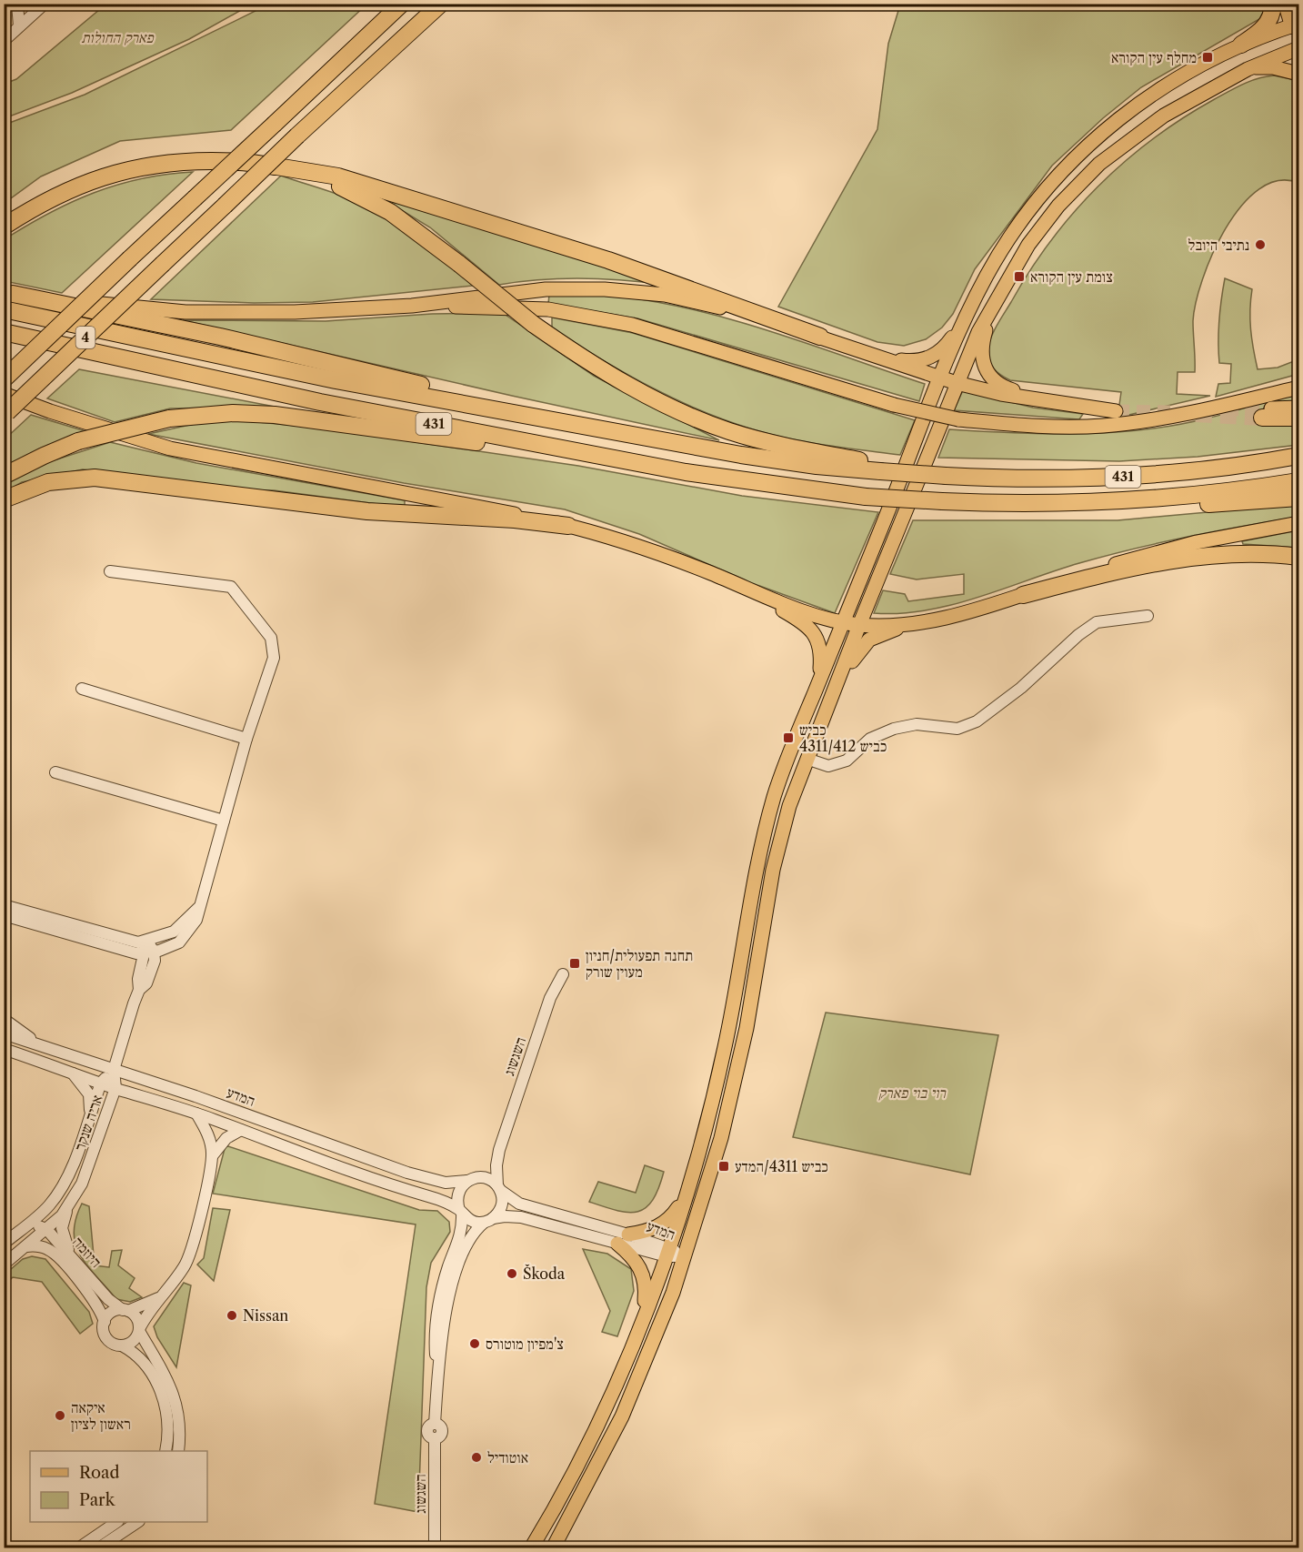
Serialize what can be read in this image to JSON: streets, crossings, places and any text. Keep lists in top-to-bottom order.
{
  "streets": {
    "highway": ["4", "431"],
    "street": [
      "השגשוג",
      "המדע",
      "אריה שנקר",
      "היוזמה"
    ]
  },
  "crossings": [
    ["השגשוג", "המדע"],
    ["המדע", "אריה שנקר"],
    ["המדע", "היוזמה"],
    ["אריה שנקר", "היוזמה"]
  ],
  "parks": ["פארק החולות", "רוי בוי פארק"],
  "places": {
    "transit": [
      "מחלף עין הקורא",
      "צומת עין הקורא",
      "כביש 4311/כביש 412",
      "תחנה תפעולית/חניון מעוין שורק",
      "כביש 4311/המדע"
    ],
    "other": [
      "נתיבי היובל",
      "Škoda",
      "Nissan",
      "צ'מפיון מוטורס",
      "איקאה ראשון לציון",
      "אוטודיל"
    ]
  },
  "legend": ["Road", "Park"]
}
